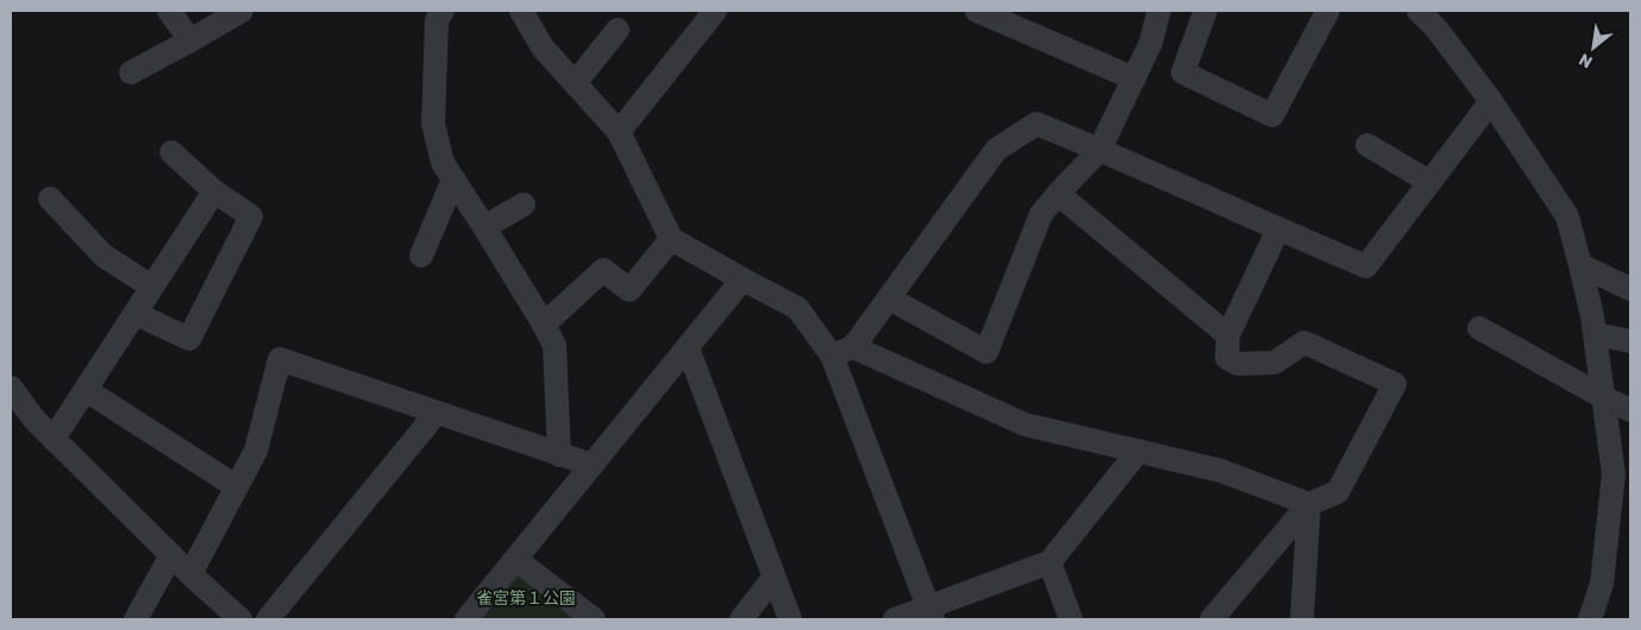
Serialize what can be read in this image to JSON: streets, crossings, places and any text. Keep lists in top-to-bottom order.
{
  "parks": ["雀宮第１公園"],
  "north": "bottom left"
}
